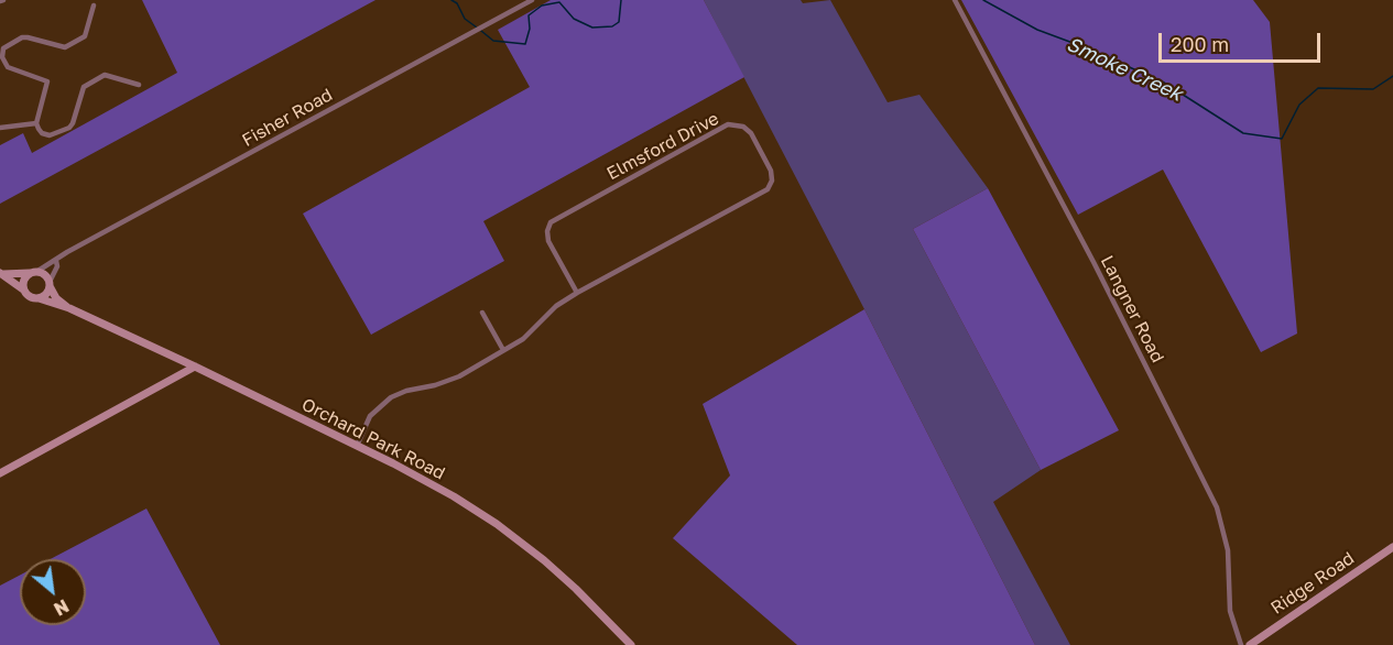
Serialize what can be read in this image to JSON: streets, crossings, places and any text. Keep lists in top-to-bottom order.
{
  "streets": {
    "main road": ["Orchard Park Road", "Ridge Road"],
    "street": ["Fisher Road", "Elmsford Drive", "Langner Road"]
  },
  "crossings": [
    ["Fisher Road", "Orchard Park Road"],
    ["Elmsford Drive", "Orchard Park Road"]
  ],
  "water": ["Smoke Creek"],
  "scale_bar": "200 m",
  "north": "bottom right"
}
